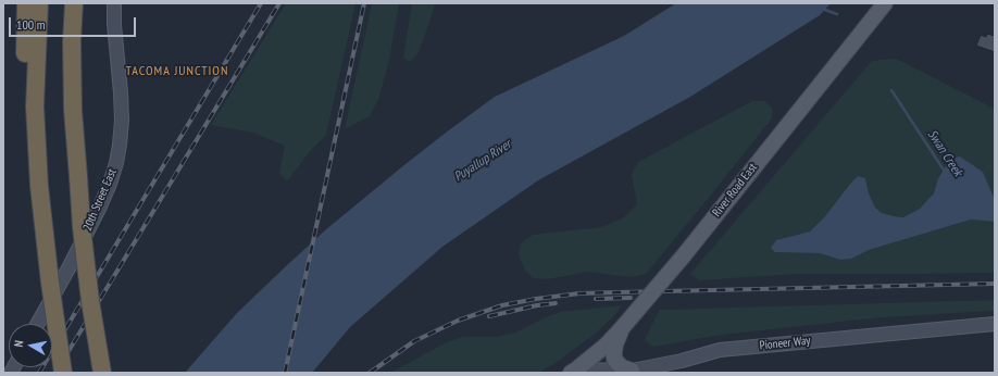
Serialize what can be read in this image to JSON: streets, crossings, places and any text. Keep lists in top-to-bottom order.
{
  "streets": {
    "main road": ["River Road East", "20th Street East", "Pioneer Way"]
  },
  "crossings": [
    ["River Road East", "Pioneer Way"]
  ],
  "districts": ["TACOMA JUNCTION"],
  "water": ["Swan Creek", "Puyallup River"],
  "scale_bar": "100 m",
  "north": "left"
}
